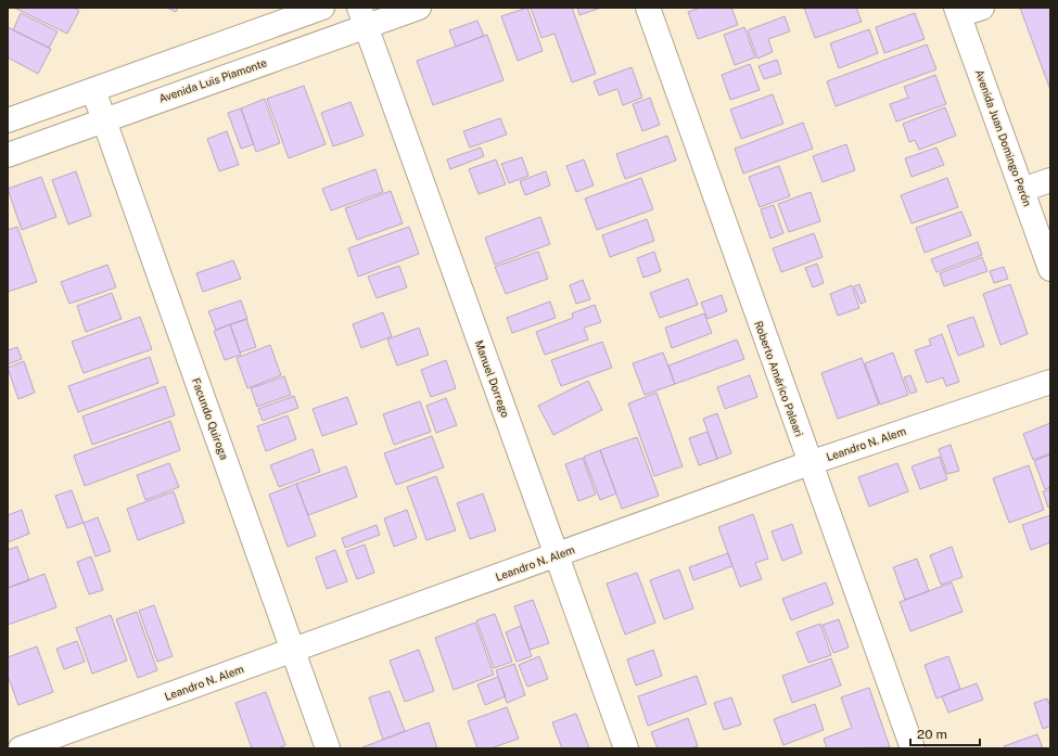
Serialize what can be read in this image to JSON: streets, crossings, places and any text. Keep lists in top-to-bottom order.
{
  "streets": {
    "street": [
      "Avenida Luis Piamonte",
      "Avenida Juan Domingo Perón",
      "Manuel Dorrego",
      "Roberto Américo Paleari",
      "Facundo Quiroga",
      "Leandro N. Alem"
    ]
  },
  "crossings": [
    ["Avenida Luis Piamonte", "Manuel Dorrego"],
    ["Avenida Luis Piamonte", "Facundo Quiroga"],
    ["Manuel Dorrego", "Leandro N. Alem"],
    ["Roberto Américo Paleari", "Leandro N. Alem"],
    ["Facundo Quiroga", "Leandro N. Alem"]
  ],
  "scale_bar": "20 m"
}
